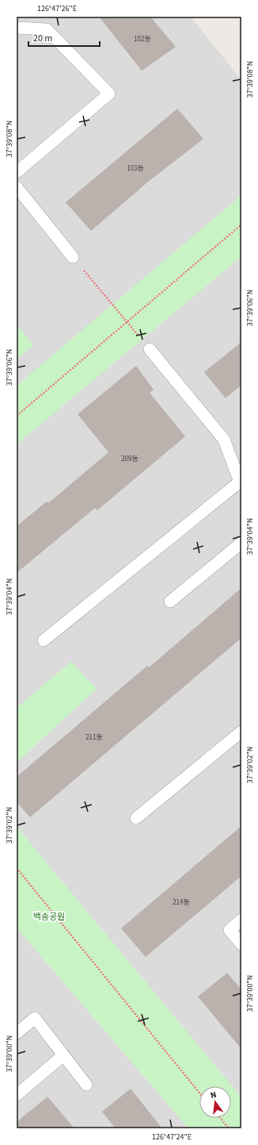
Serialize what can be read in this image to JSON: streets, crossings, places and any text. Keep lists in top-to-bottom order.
{
  "parks": ["백송공원"],
  "house_numbers": [
    "102동",
    "103동",
    "209동",
    "211동",
    "214동"
  ],
  "scale_bar": "20 m",
  "north": "top",
  "coordinates": [
    "126°47'26\"E",
    "37°39'08\"N",
    "37°39'06\"N",
    "37°39'04\"N",
    "37°39'02\"N",
    "37°39'00\"N",
    "126°47'24\"E"
  ]
}
